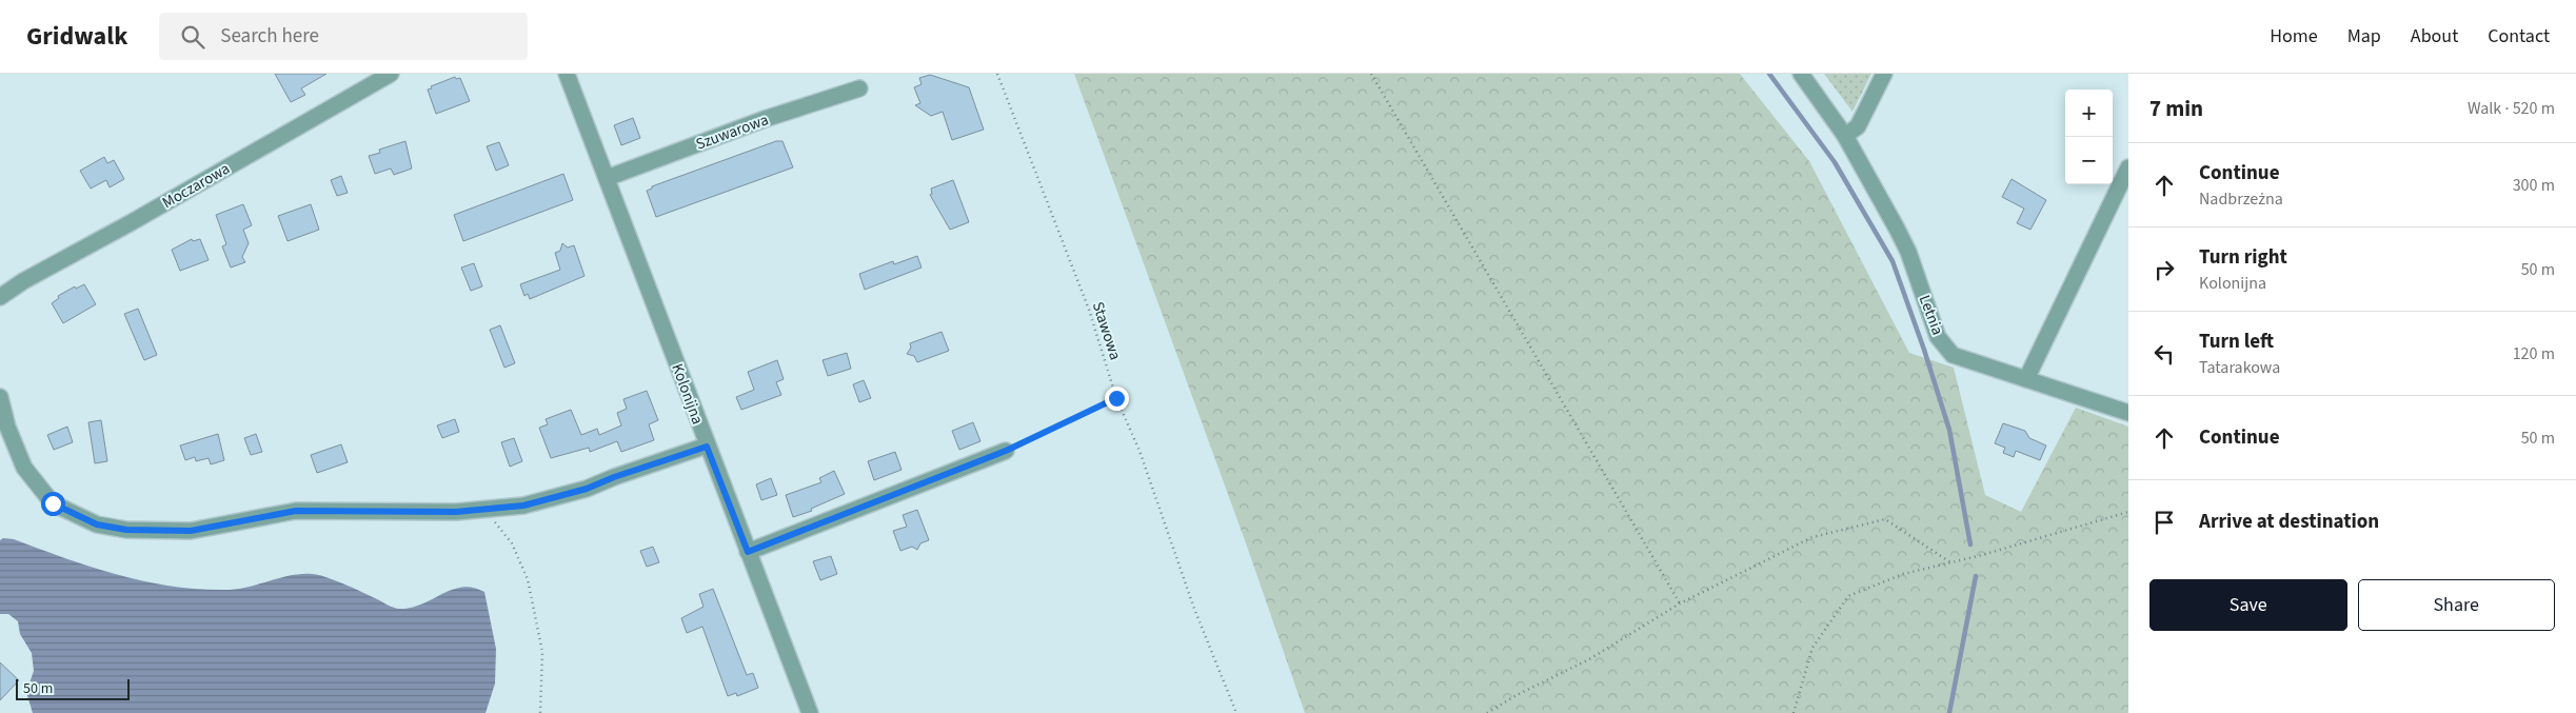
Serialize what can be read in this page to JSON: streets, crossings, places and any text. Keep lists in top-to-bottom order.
{
  "streets": {
    "street": [
      "Szuwarowa",
      "Moczarowa",
      "Letnia",
      "Kolonijna"
    ],
    "path": ["Stawowa"]
  },
  "crossings": [
    ["Szuwarowa", "Kolonijna"]
  ],
  "scale_bar": "50 m",
  "page": {
    "header": "Gridwalk",
    "search": "Search here",
    "nav": [
      "Home",
      "Map",
      "About",
      "Contact"
    ],
    "heading": ["7 min", "Walk · 520 m"],
    "map_buttons": ["+", "−"],
    "list": [
      ["Continue", "Nadbrzeżna", "300 m"],
      ["Turn right", "Kolonijna", "50 m"],
      ["Turn left", "Tatarakowa", "120 m"],
      ["Continue", "50 m"],
      "Arrive at destination"
    ],
    "buttons": ["Save", "Share"],
    "scale": "50 m"
  }
}
